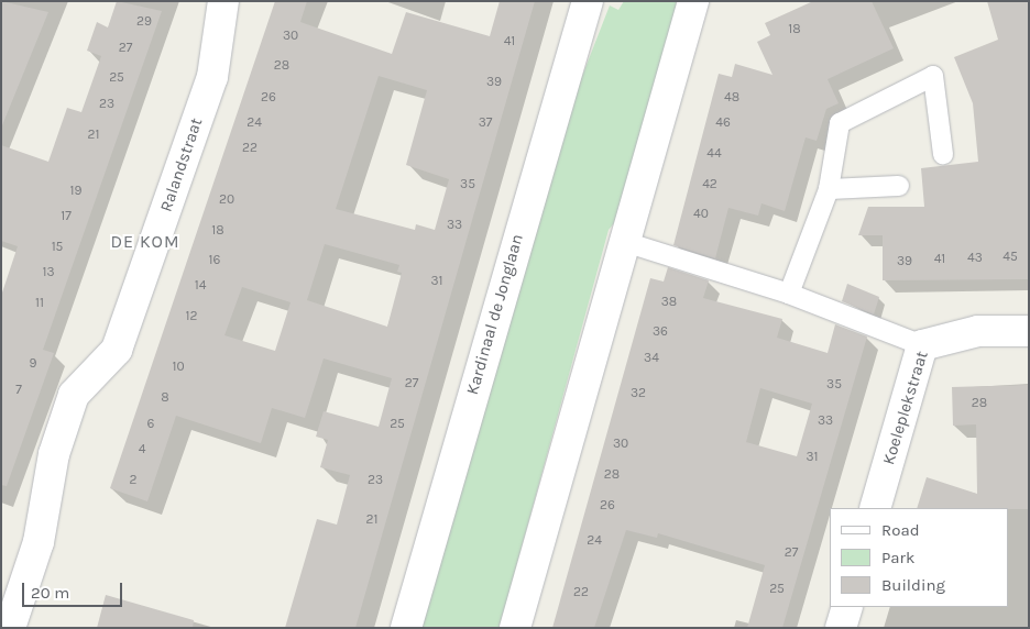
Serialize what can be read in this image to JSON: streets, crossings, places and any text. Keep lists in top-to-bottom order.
{
  "streets": {
    "street": ["Ralandstraat", "Kardinaal de Jonglaan", "Koeleplekstraat"]
  },
  "districts": ["DE KOM"],
  "house_numbers": [
    "29",
    "18",
    "30",
    "41",
    "27",
    "28",
    "25",
    "39",
    "26",
    "48",
    "23",
    "24",
    "37",
    "46",
    "21",
    "22",
    "44",
    "35",
    "42",
    "19",
    "20",
    "40",
    "17",
    "33",
    "18",
    "15",
    "45",
    "43",
    "41",
    "16",
    "39",
    "13",
    "31",
    "14",
    "38",
    "11",
    "12",
    "36",
    "34",
    "9",
    "10",
    "27",
    "35",
    "7",
    "32",
    "8",
    "28",
    "33",
    "6",
    "25",
    "30",
    "4",
    "31",
    "28",
    "2",
    "23",
    "26",
    "21",
    "24",
    "27",
    "25",
    "22"
  ],
  "legend": ["Road", "Park", "Building"],
  "scale_bar": "20 m"
}
